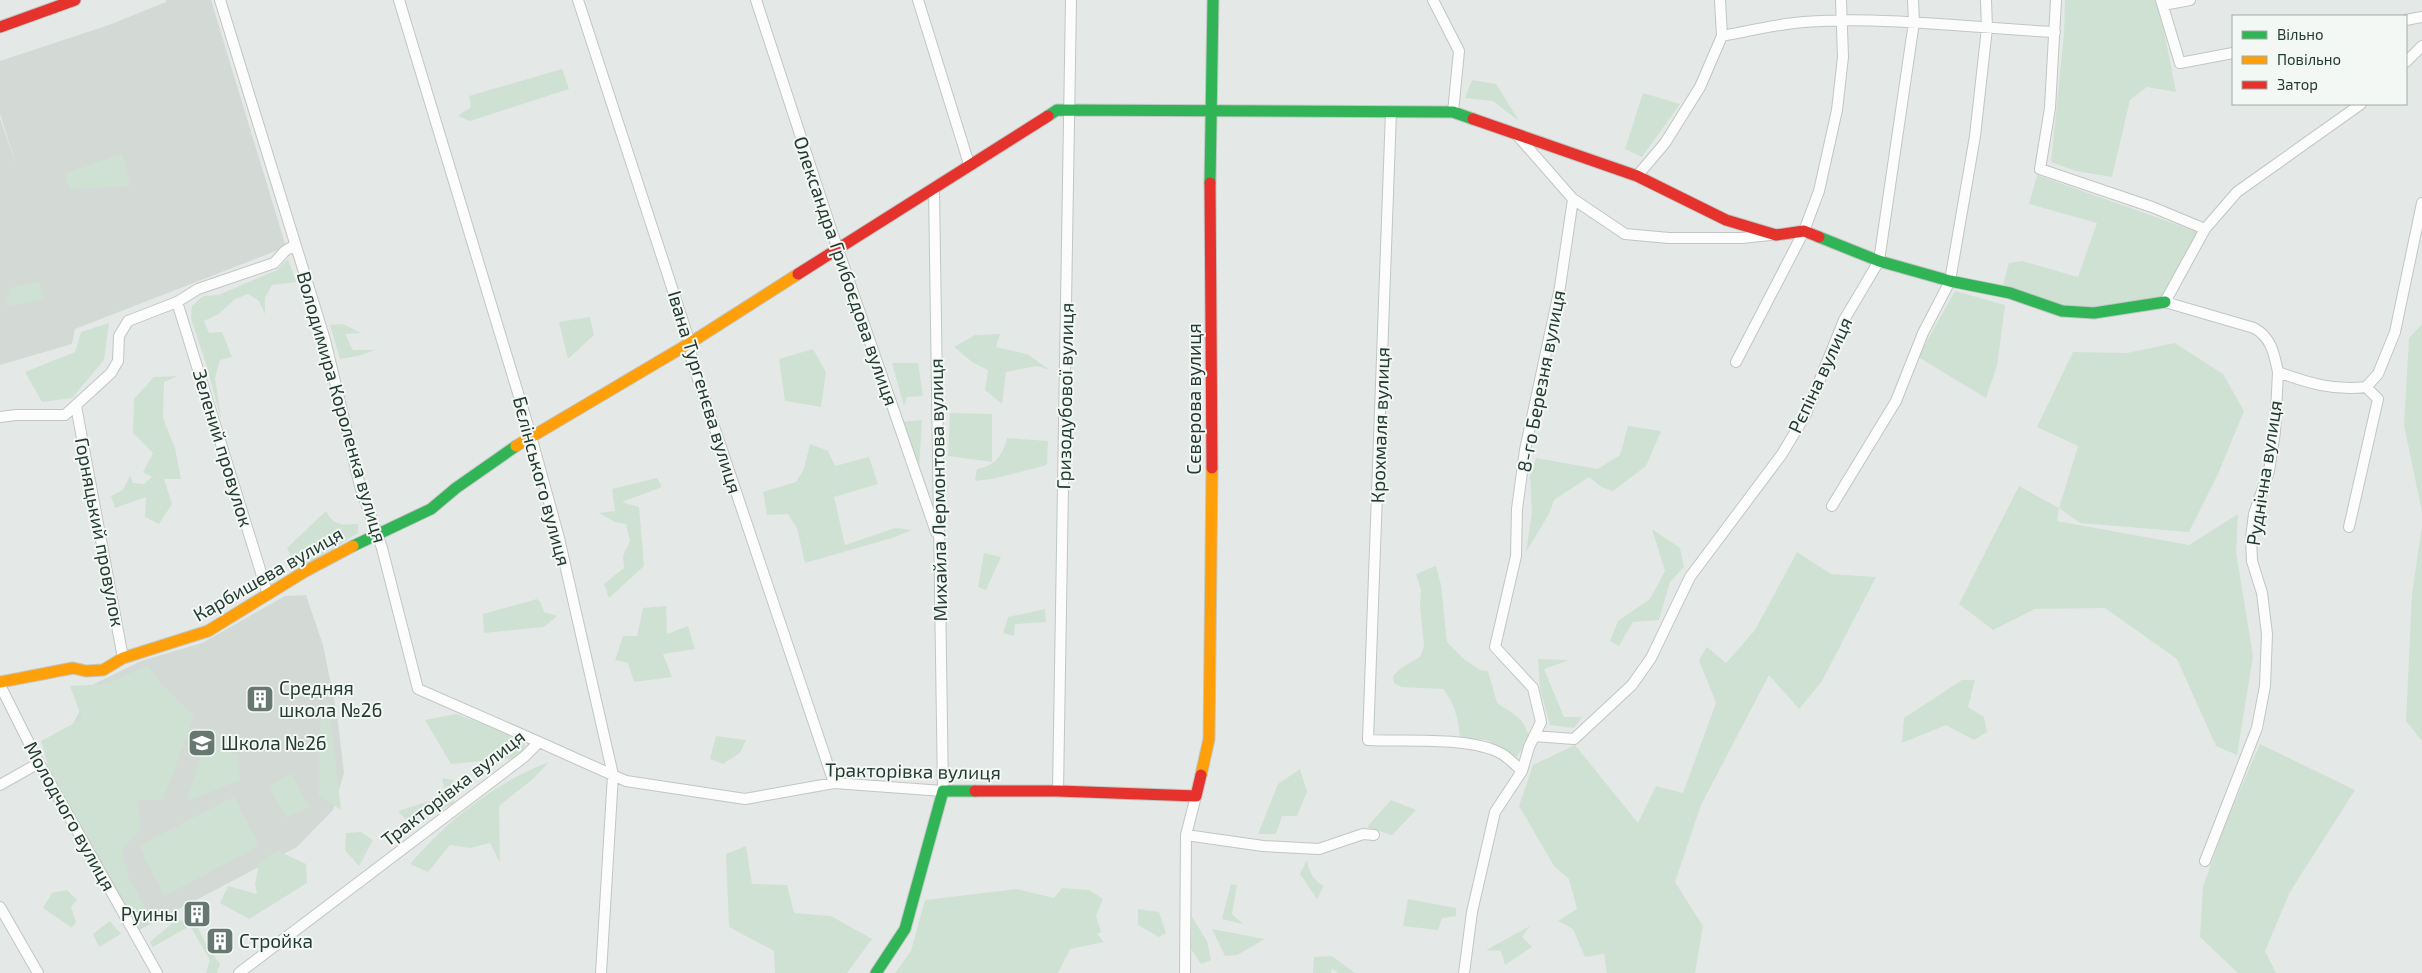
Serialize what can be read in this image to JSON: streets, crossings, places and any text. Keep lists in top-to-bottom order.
{
  "streets": {
    "street": [
      "Олександра Грибоєдова вулиця",
      "Рєпіна вулиця",
      "8-го Березня вулиця",
      "Івана Тургенєва вулиця",
      "Гризодубової вулиця",
      "Сєверова вулиця",
      "Володимира Короленка вулиця",
      "Крохмаля вулиця",
      "Зелений провулок",
      "Руднічна вулиця",
      "Бєлінського вулиця",
      "Михайла Лермонтова вулиця",
      "Горняцький провулок",
      "Карбишева вулиця",
      "Тракторівка вулиця",
      "Молодчого вулиця"
    ]
  },
  "crossings": [
    ["Олександра Грибоєдова вулиця", "Михайла Лермонтова вулиця"],
    ["Олександра Грибоєдова вулиця", "Карбишева вулиця"],
    ["Рєпіна вулиця", "8-го Березня вулиця"],
    ["Івана Тургенєва вулиця", "Карбишева вулиця"],
    ["Івана Тургенєва вулиця", "Тракторівка вулиця"],
    ["Гризодубової вулиця", "Карбишева вулиця"],
    ["Гризодубової вулиця", "Тракторівка вулиця"],
    ["Сєверова вулиця", "Карбишева вулиця"],
    ["Сєверова вулиця", "Тракторівка вулиця"],
    ["Володимира Короленка вулиця", "Карбишева вулиця"],
    ["Володимира Короленка вулиця", "Тракторівка вулиця"],
    ["Крохмаля вулиця", "Карбишева вулиця"],
    ["Зелений провулок", "Карбишева вулиця"],
    ["Бєлінського вулиця", "Карбишева вулиця"],
    ["Бєлінського вулиця", "Тракторівка вулиця"],
    ["Михайла Лермонтова вулиця", "Карбишева вулиця"],
    ["Михайла Лермонтова вулиця", "Тракторівка вулиця"],
    ["Горняцький провулок", "Карбишева вулиця"],
    ["Карбишева вулиця", "Молодчого вулиця"]
  ],
  "places": {
    "building": ["Средняя школа №26", "Руины", "Стройка"],
    "school or university": ["Школа №26"]
  },
  "legend": ["Вільно", "Повільно", "Затор"]
}
